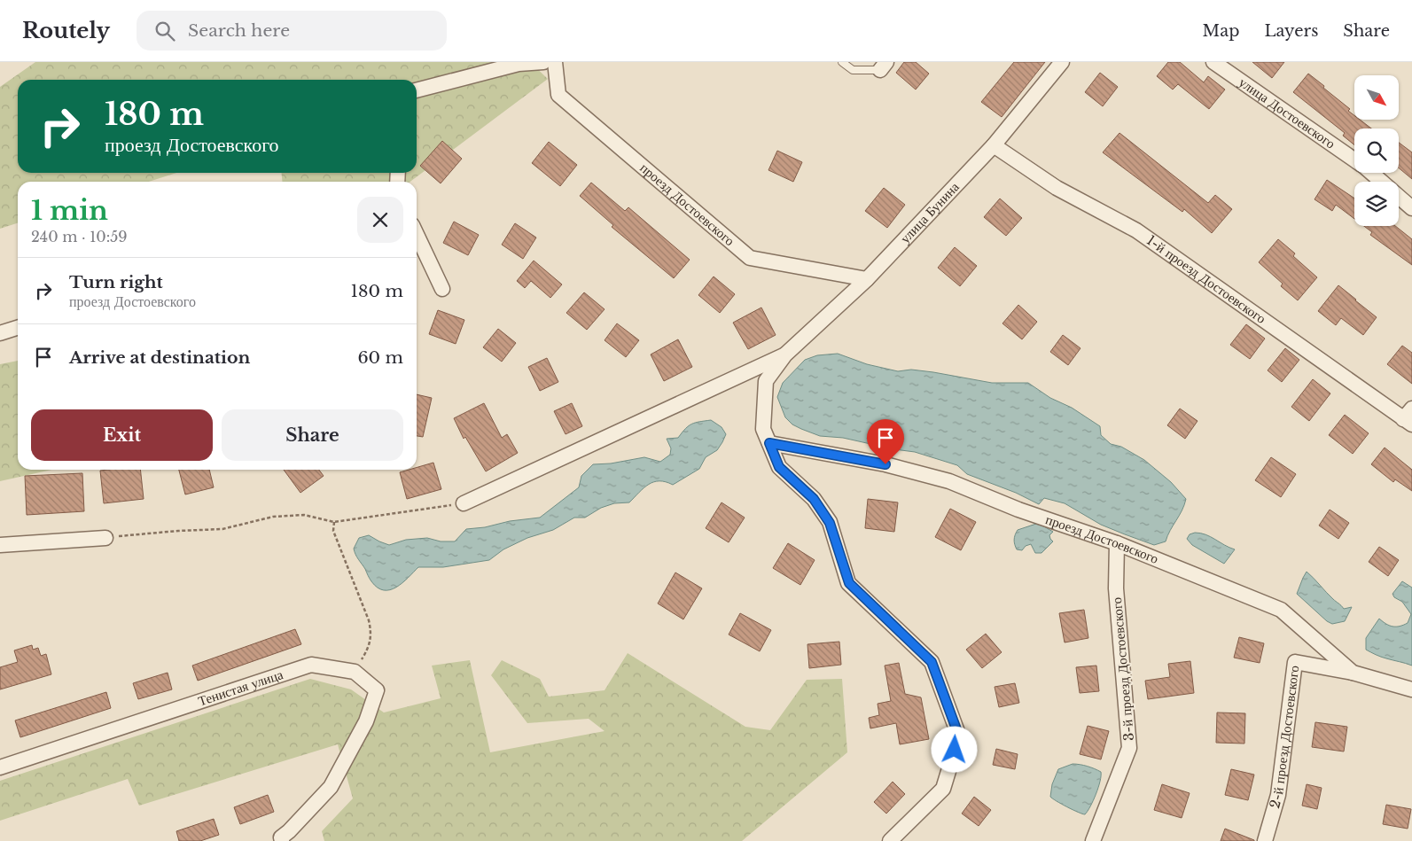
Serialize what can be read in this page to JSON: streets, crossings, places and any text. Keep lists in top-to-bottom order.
{
  "streets": {
    "street": [
      "улица Достоевского",
      "проезд Достоевского",
      "улица Бунина",
      "1-й проезд Достоевского",
      "3-й проезд Достоевского",
      "Тенистая улица",
      "2-й проезд Достоевского"
    ]
  },
  "crossings": [
    ["проезд Достоевского", "улица Бунина"],
    ["проезд Достоевского", "3-й проезд Достоевского"],
    ["проезд Достоевского", "2-й проезд Достоевского"],
    ["улица Бунина", "1-й проезд Достоевского"]
  ],
  "north": "bottom right",
  "page": {
    "header": "Routely",
    "search": "Search here",
    "nav": ["Map", "Layers", "Share"],
    "turn": ["180 m", "проезд Достоевского"],
    "heading": ["1 min", "240 m · 10:59"],
    "list": [
      {
        "name": "Turn right",
        "note": "проезд Достоевского",
        "value": "180 m"
      },
      {
        "name": "Arrive at destination",
        "value": "60 m"
      }
    ],
    "buttons": ["Exit", "Share"]
  }
}
